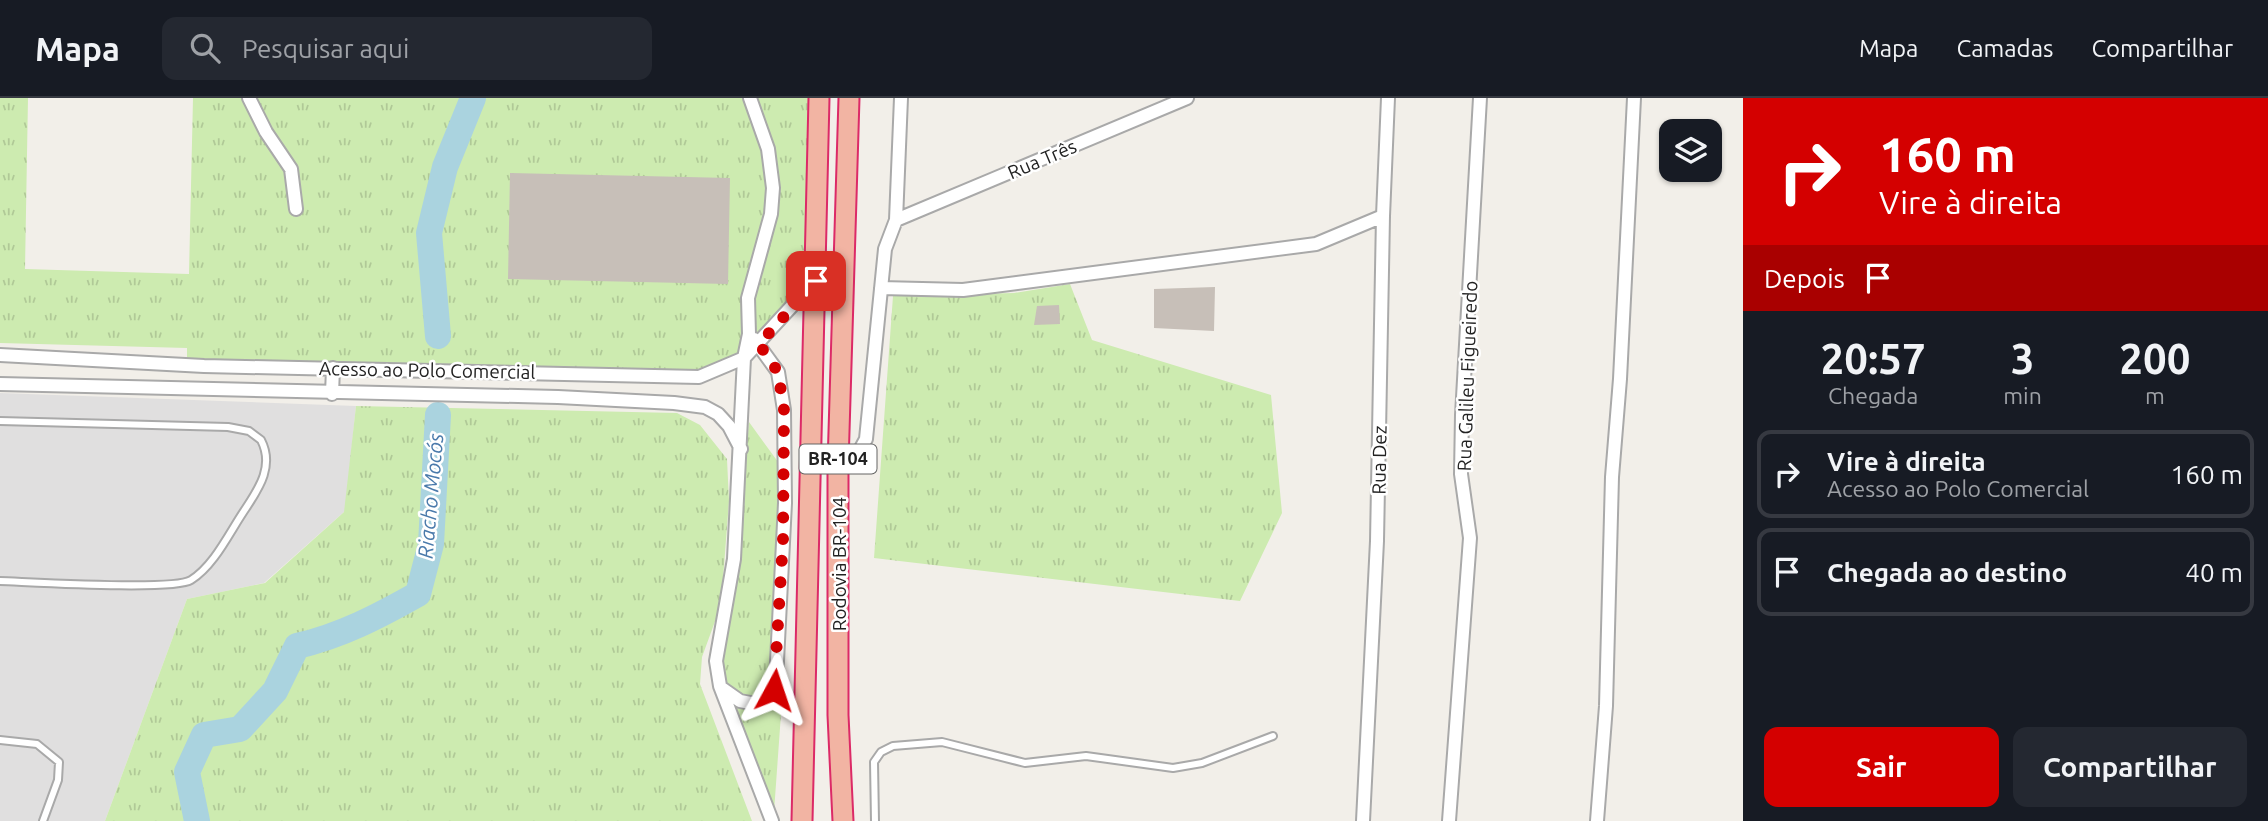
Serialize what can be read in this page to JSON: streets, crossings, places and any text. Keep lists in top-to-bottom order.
{
  "streets": {
    "highway": ["BR-104", "Rodovia BR-104"],
    "street": [
      "Rua Três",
      "Acesso ao Polo Comercial",
      "Rua Galileu Figueiredo",
      "Rua Dez"
    ]
  },
  "crossings": [
    ["Acesso ao Polo Comercial", "Rodovia BR-104"]
  ],
  "water": ["Riacho Mocós"],
  "page": {
    "header": "Mapa",
    "search": "Pesquisar aqui",
    "nav": ["Mapa", "Camadas", "Compartilhar"],
    "turn": ["160 m", "Vire à direita"],
    "then": "Depois",
    "eta": [
      "20:57",
      "Chegada",
      "3",
      "min",
      "200",
      "m"
    ],
    "list": [
      {
        "name": "Vire à direita",
        "note": "Acesso ao Polo Comercial",
        "value": "160 m"
      },
      {
        "name": "Chegada ao destino",
        "value": "40 m"
      }
    ],
    "buttons": ["Sair", "Compartilhar"]
  }
}
